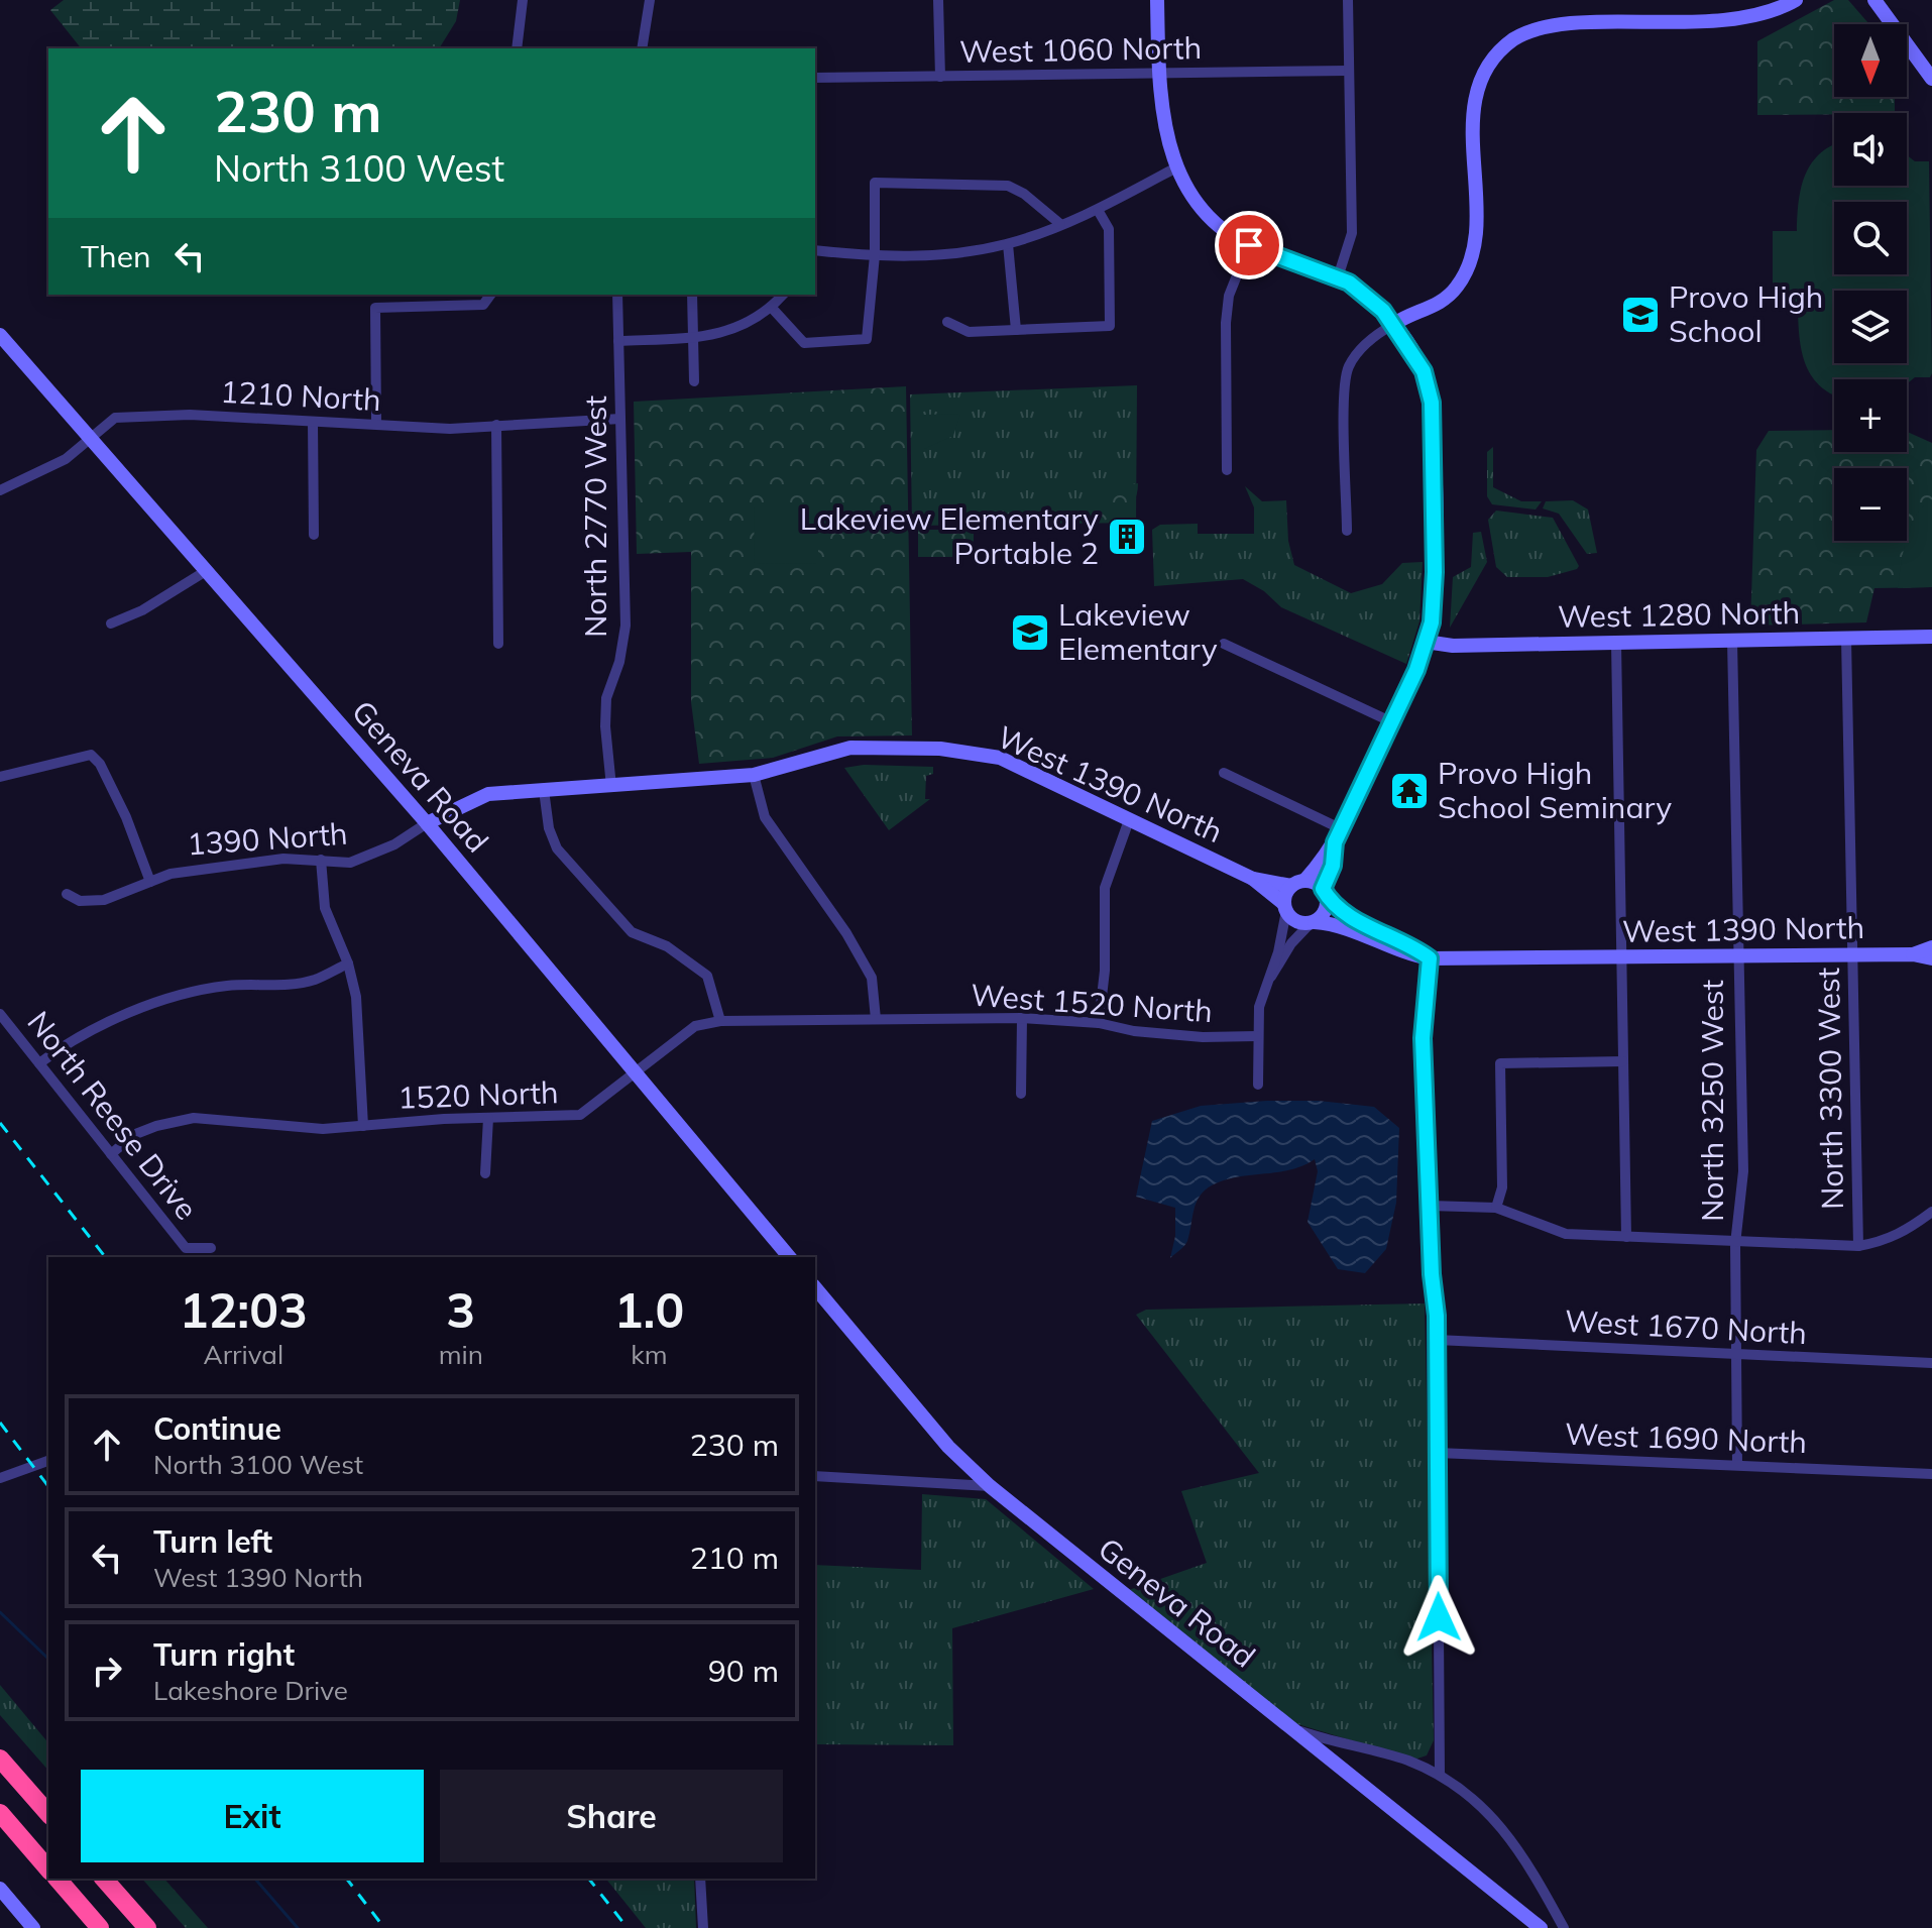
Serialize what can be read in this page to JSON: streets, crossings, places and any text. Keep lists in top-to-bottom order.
{
  "streets": {
    "street": [
      "West 1060 North",
      "1210 North",
      "North 2770 West",
      "West 1280 North",
      "Geneva Road",
      "West 1390 North",
      "1390 North",
      "West 1520 North",
      "North 3300 West",
      "1520 North",
      "North 3250 West",
      "North Reese Drive",
      "West 1670 North",
      "West 1690 North"
    ]
  },
  "crossings": [
    ["1210 North", "North 2770 West"],
    ["1210 North", "Geneva Road"],
    ["North 2770 West", "1390 North"],
    ["West 1280 North", "North 3300 West"],
    ["West 1280 North", "North 3250 West"],
    ["Geneva Road", "1390 North"],
    ["Geneva Road", "1520 North"],
    ["West 1390 North", "1390 North"],
    ["West 1390 North", "North 3300 West"],
    ["West 1390 North", "North 3250 West"],
    ["West 1520 North", "1520 North"],
    ["1520 North", "North Reese Drive"],
    ["North 3250 West", "West 1670 North"],
    ["North 3250 West", "West 1690 North"]
  ],
  "places": {
    "school or university": ["Provo High School", "Lakeview Elementary"],
    "building": ["Lakeview Elementary Portable 2"],
    "temple": ["Provo High School Seminary"]
  },
  "north": "bottom",
  "page": {
    "map_buttons": ["+", "−"],
    "turn": ["230 m", "North 3100 West"],
    "then": "Then",
    "eta": [
      "12:03",
      "Arrival",
      "3",
      "min",
      "1.0",
      "km"
    ],
    "list": [
      {
        "name": "Continue",
        "note": "North 3100 West",
        "value": "230 m"
      },
      {
        "name": "Turn left",
        "note": "West 1390 North",
        "value": "210 m"
      },
      {
        "name": "Turn right",
        "note": "Lakeshore Drive",
        "value": "90 m"
      }
    ],
    "buttons": ["Exit", "Share"]
  }
}
